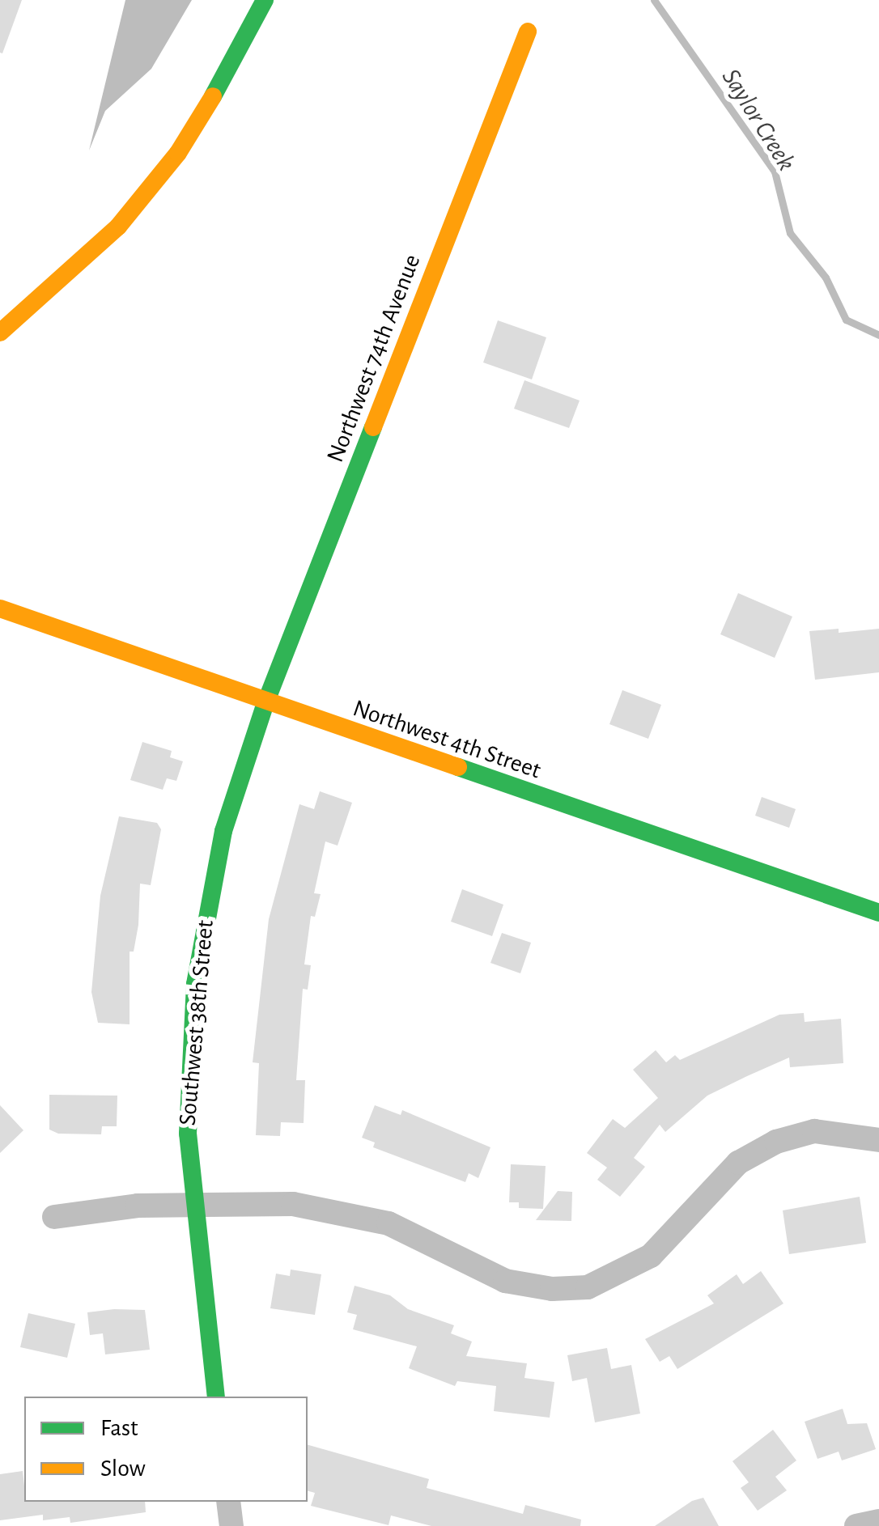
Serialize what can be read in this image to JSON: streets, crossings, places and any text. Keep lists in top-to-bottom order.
{
  "streets": {
    "street": ["Northwest 74th Avenue", "Northwest 4th Street", "Southwest 38th Street"]
  },
  "crossings": [
    ["Northwest 74th Avenue", "Northwest 4th Street"],
    ["Northwest 74th Avenue", "Southwest 38th Street"],
    ["Northwest 4th Street", "Southwest 38th Street"]
  ],
  "water": ["Saylor Creek"],
  "legend": ["Fast", "Slow"]
}
